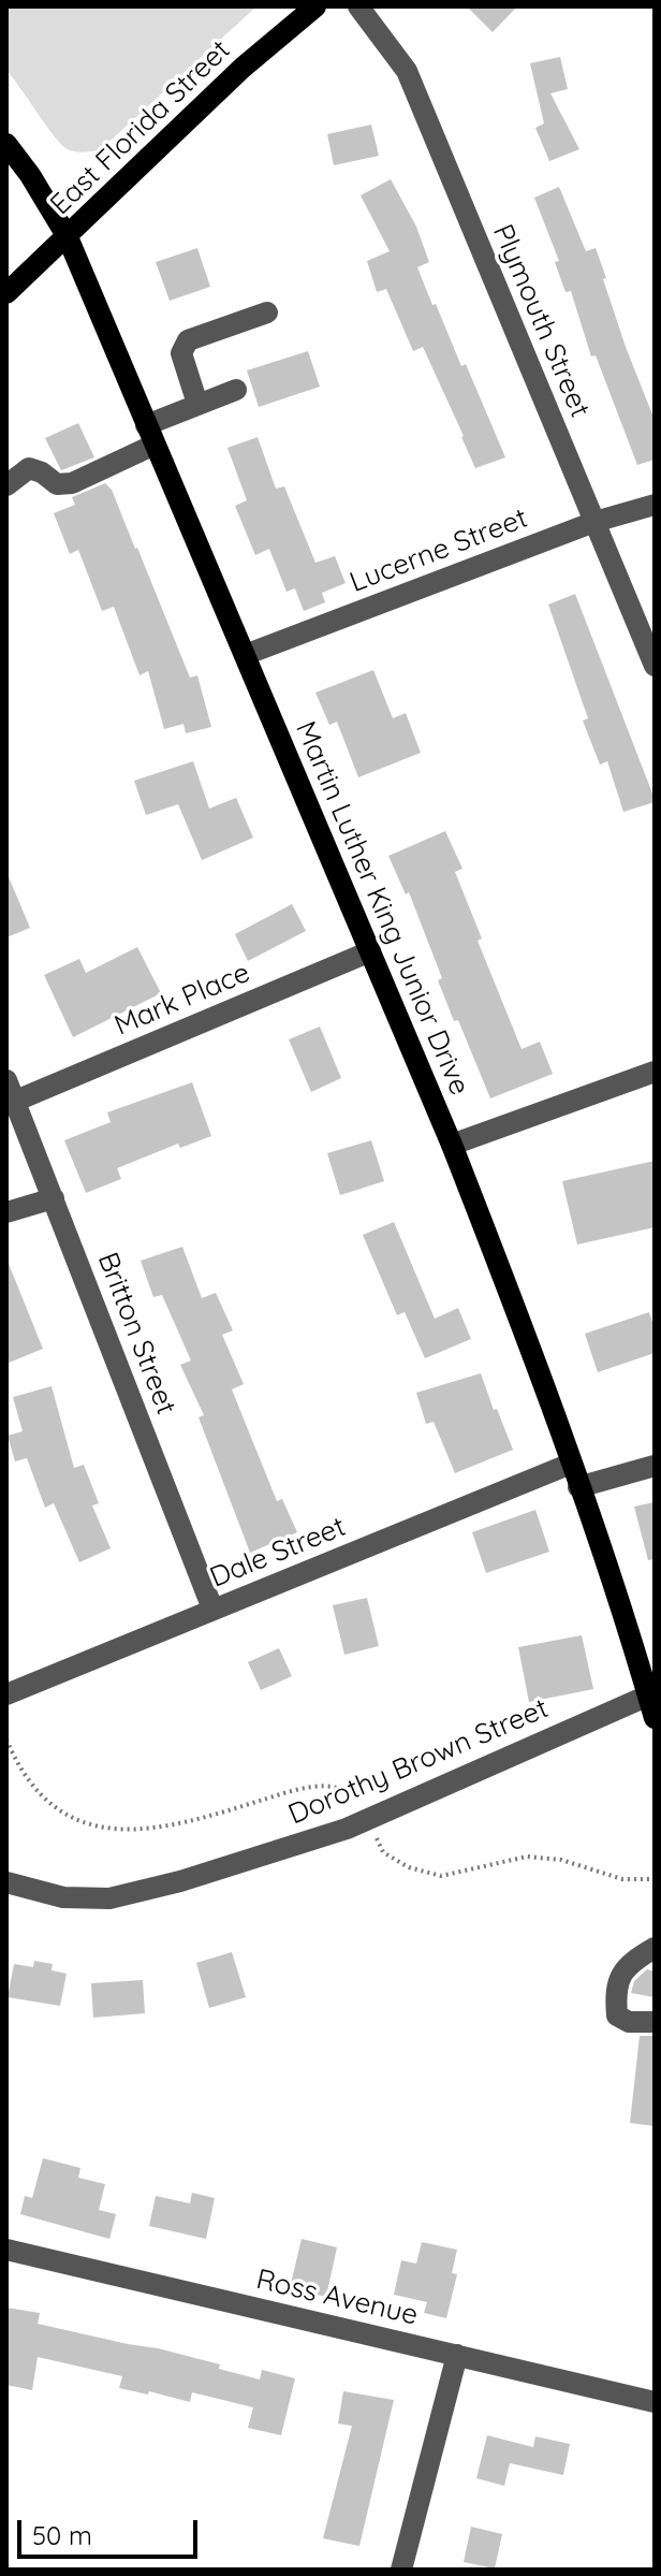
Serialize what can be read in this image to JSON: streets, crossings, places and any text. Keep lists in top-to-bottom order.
{
  "streets": {
    "main road": ["East Florida Street", "Martin Luther King Junior Drive"],
    "street": [
      "Plymouth Street",
      "Lucerne Street",
      "Mark Place",
      "Britton Street",
      "Dale Street",
      "Dorothy Brown Street",
      "Ross Avenue"
    ]
  },
  "crossings": [
    ["East Florida Street", "Martin Luther King Junior Drive"],
    ["Plymouth Street", "Lucerne Street"],
    ["Lucerne Street", "Martin Luther King Junior Drive"],
    ["Martin Luther King Junior Drive", "Mark Place"],
    ["Martin Luther King Junior Drive", "Dale Street"],
    ["Martin Luther King Junior Drive", "Dorothy Brown Street"],
    ["Mark Place", "Britton Street"],
    ["Britton Street", "Dale Street"]
  ],
  "scale_bar": "50 m"
}
